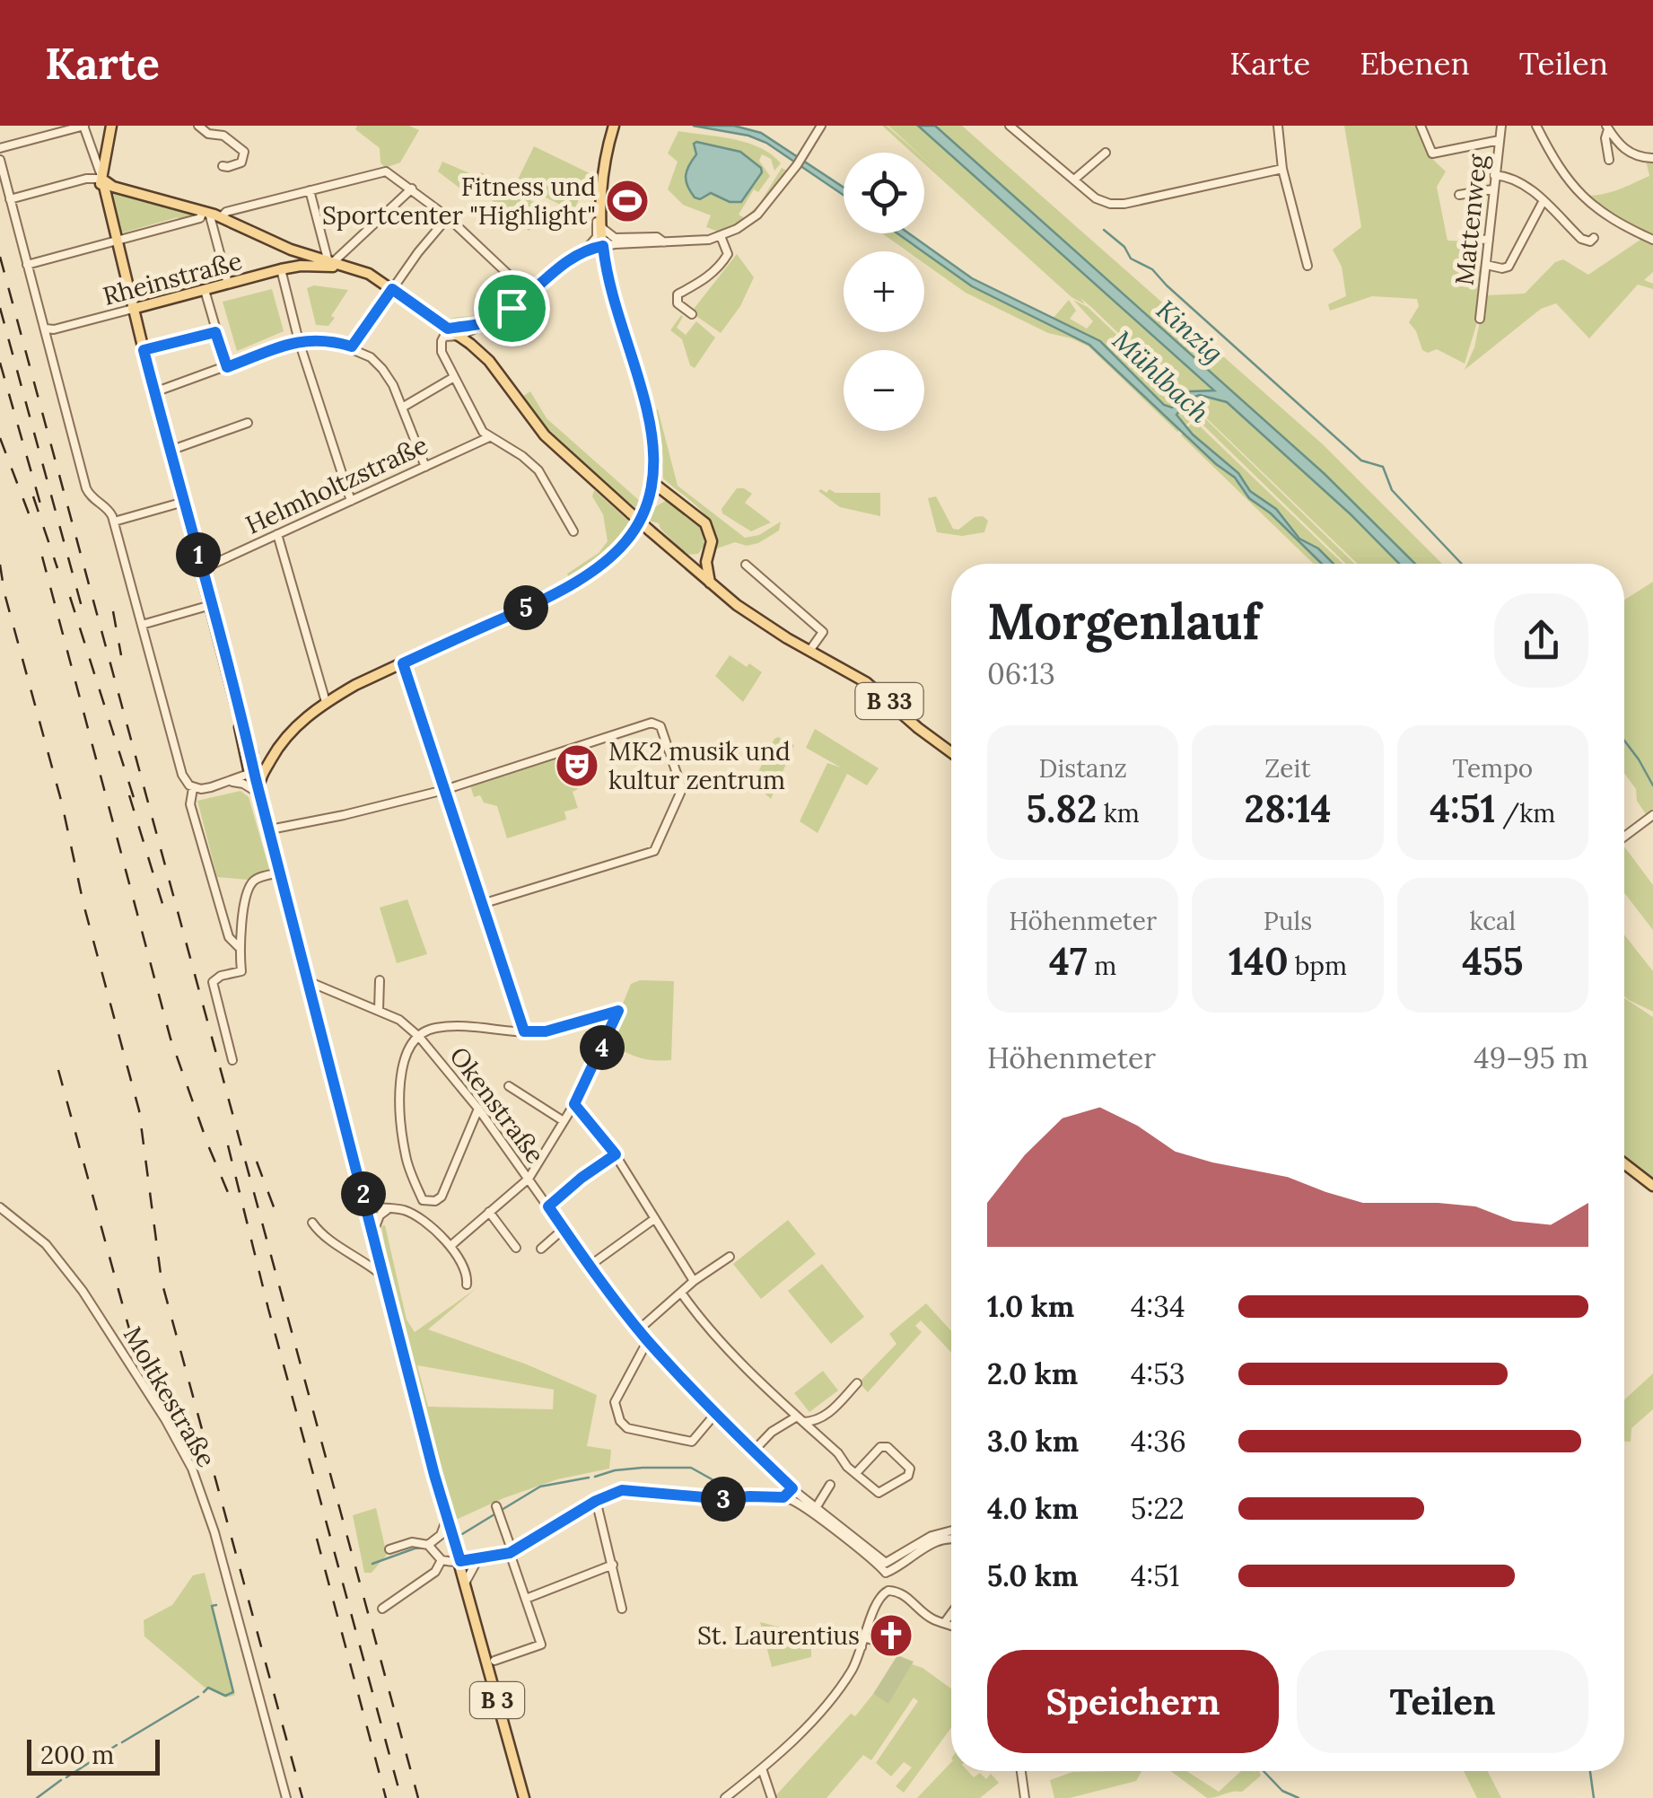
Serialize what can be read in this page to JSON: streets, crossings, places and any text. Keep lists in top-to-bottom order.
{
  "streets": {
    "main road": ["Rheinstraße", "B 33", "B 3"],
    "street": [
      "Mattenweg",
      "Helmholtzstraße",
      "Okenstraße",
      "Moltkestraße"
    ]
  },
  "crossings": [
    ["Okenstraße", "B 3"]
  ],
  "water": ["Kinzig", "Mühlbach"],
  "places": {
    "sports": ["Fitness und Sportcenter \"Highlight\""],
    "theatre": ["MK2 musik und kultur zentrum"],
    "church": ["St. Laurentius"]
  },
  "scale_bar": "200 m",
  "page": {
    "header": "Karte",
    "nav": ["Karte", "Ebenen", "Teilen"],
    "map_buttons": ["+", "−"],
    "pins": [
      "1",
      "5",
      "4",
      "2",
      "3"
    ],
    "heading": ["Morgenlauf", "06:13"],
    "stats": [
      ["Distanz", "5.82 km"],
      ["Zeit", "28:14"],
      ["Tempo", "4:51 /km"],
      ["Höhenmeter", "47 m"],
      ["Puls", "140 bpm"],
      ["kcal", "455"]
    ],
    "chart": ["Höhenmeter", "49–95 m"],
    "list": [
      {
        "name": "1.0 km",
        "note": "4:34"
      },
      {
        "name": "2.0 km",
        "note": "4:53"
      },
      {
        "name": "3.0 km",
        "note": "4:36"
      },
      {
        "name": "4.0 km",
        "note": "5:22"
      },
      {
        "name": "5.0 km",
        "note": "4:51"
      }
    ],
    "buttons": ["Speichern", "Teilen"],
    "scale": "200 m"
  }
}
